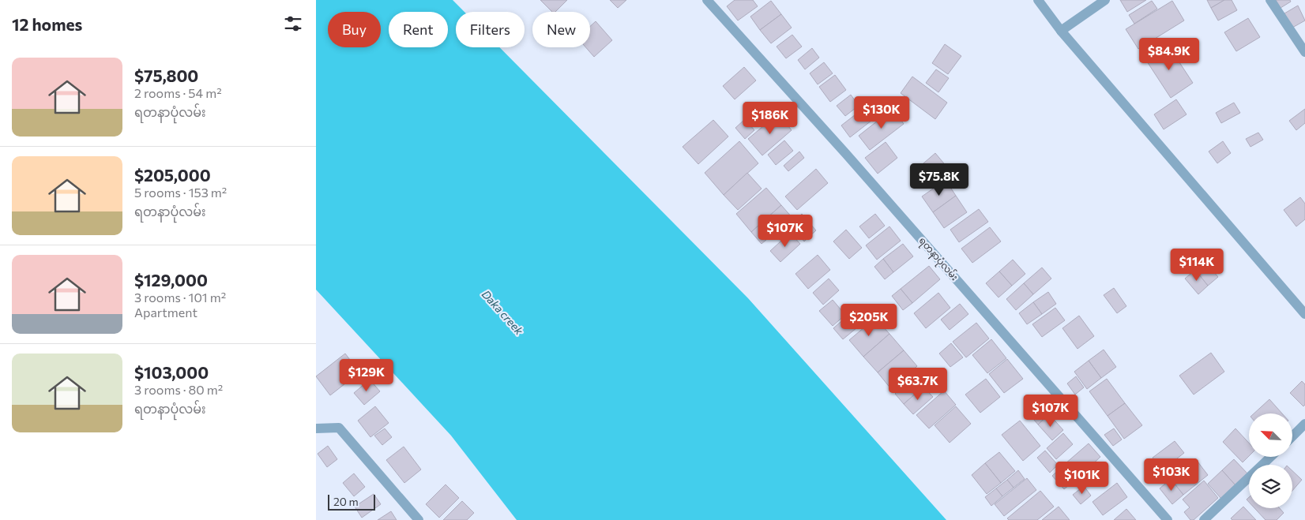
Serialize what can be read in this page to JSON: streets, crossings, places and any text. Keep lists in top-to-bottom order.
{
  "streets": {
    "street": ["ရတနာပုံလမ်း"]
  },
  "water": ["Daka creek"],
  "scale_bar": "20 m",
  "north": "top left",
  "page": {
    "heading": "12 homes",
    "chip": [
      "Buy",
      "Rent",
      "Filters",
      "New"
    ],
    "price": [
      "$84.9K",
      "$130K",
      "$186K",
      "$75.8K",
      "$107K",
      "$114K",
      "$205K",
      "$129K",
      "$63.7K",
      "$107K",
      "$103K",
      "$101K"
    ],
    "list": [
      {
        "name": "$75,800",
        "note": "2 rooms · 54 m² · ရတနာပုံလမ်း"
      },
      {
        "name": "$205,000",
        "note": "5 rooms · 153 m² · ရတနာပုံလမ်း"
      },
      {
        "name": "$129,000",
        "note": "3 rooms · 101 m² · Apartment"
      },
      {
        "name": "$103,000",
        "note": "3 rooms · 80 m² · ရတနာပုံလမ်း"
      }
    ],
    "scale": "20 m"
  }
}
